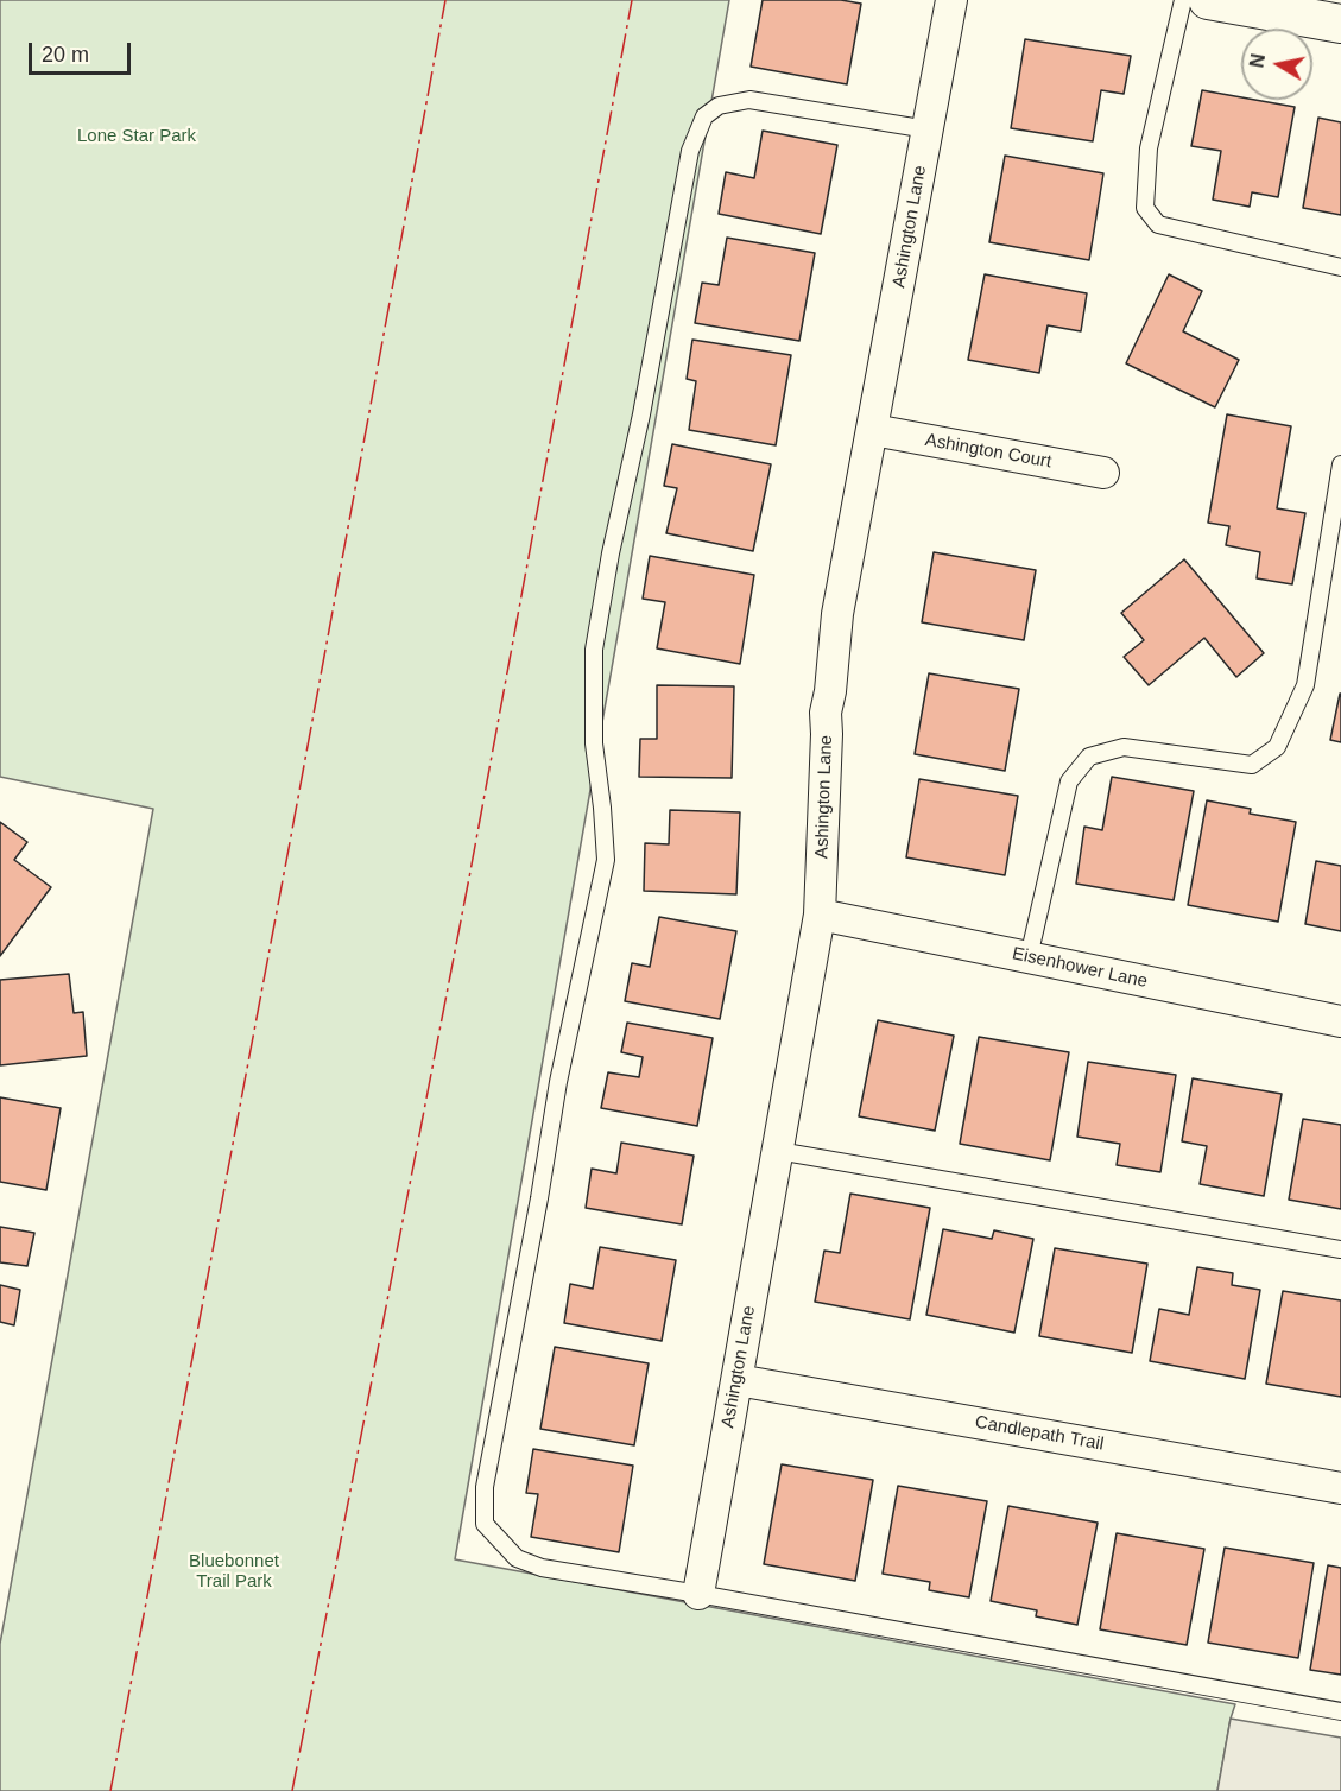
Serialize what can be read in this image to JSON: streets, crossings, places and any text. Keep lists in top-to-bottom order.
{
  "streets": {
    "street": [
      "Ashington Lane",
      "Ashington Court",
      "Eisenhower Lane",
      "Candlepath Trail"
    ]
  },
  "crossings": [
    ["Ashington Lane", "Ashington Court"],
    ["Ashington Lane", "Eisenhower Lane"],
    ["Ashington Lane", "Candlepath Trail"]
  ],
  "parks": ["Lone Star Park", "Bluebonnet Trail Park"],
  "scale_bar": "20 m",
  "north": "left"
}
